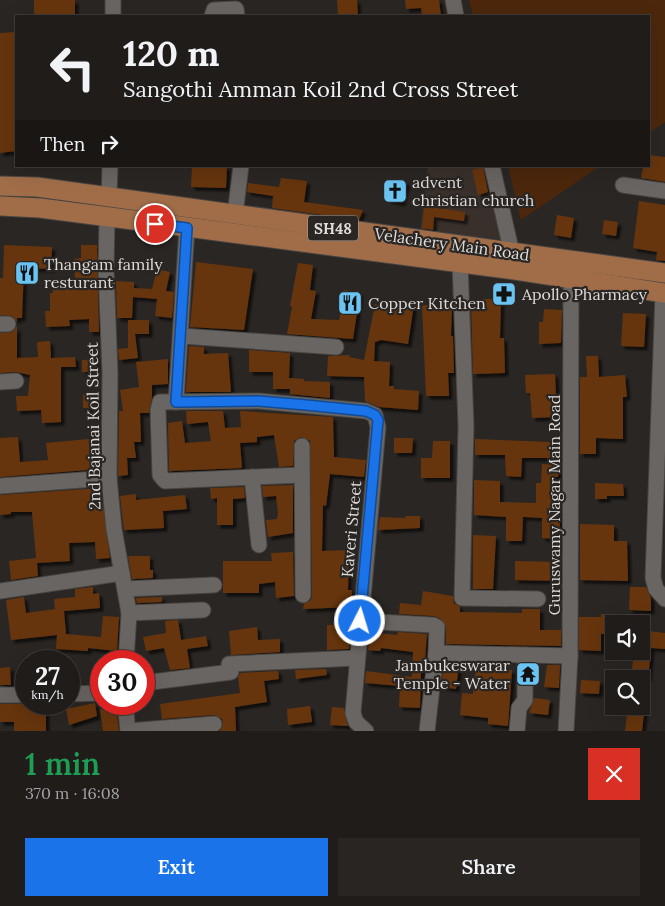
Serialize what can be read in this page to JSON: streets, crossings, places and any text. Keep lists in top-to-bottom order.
{
  "streets": {
    "main road": ["SH48", "Velachery Main Road"],
    "street": ["2nd Bajanai Koil Street", "Guruswamy Nagar Main Road", "Kaveri Street"]
  },
  "crossings": [
    ["Velachery Main Road", "2nd Bajanai Koil Street"],
    ["Velachery Main Road", "Guruswamy Nagar Main Road"]
  ],
  "places": {
    "church": ["advent christian church"],
    "restaurant": ["Thangam family resturant", "Copper Kitchen"],
    "pharmacy": ["Apollo Pharmacy"],
    "temple": ["Jambukeswarar Temple - Water"]
  },
  "page": {
    "turn": ["120 m", "Sangothi Amman Koil 2nd Cross Street"],
    "then": "Then",
    "speed": "27 km/h",
    "limit": "30",
    "heading": ["1 min", "370 m · 16:08"],
    "buttons": ["Exit", "Share"]
  }
}
